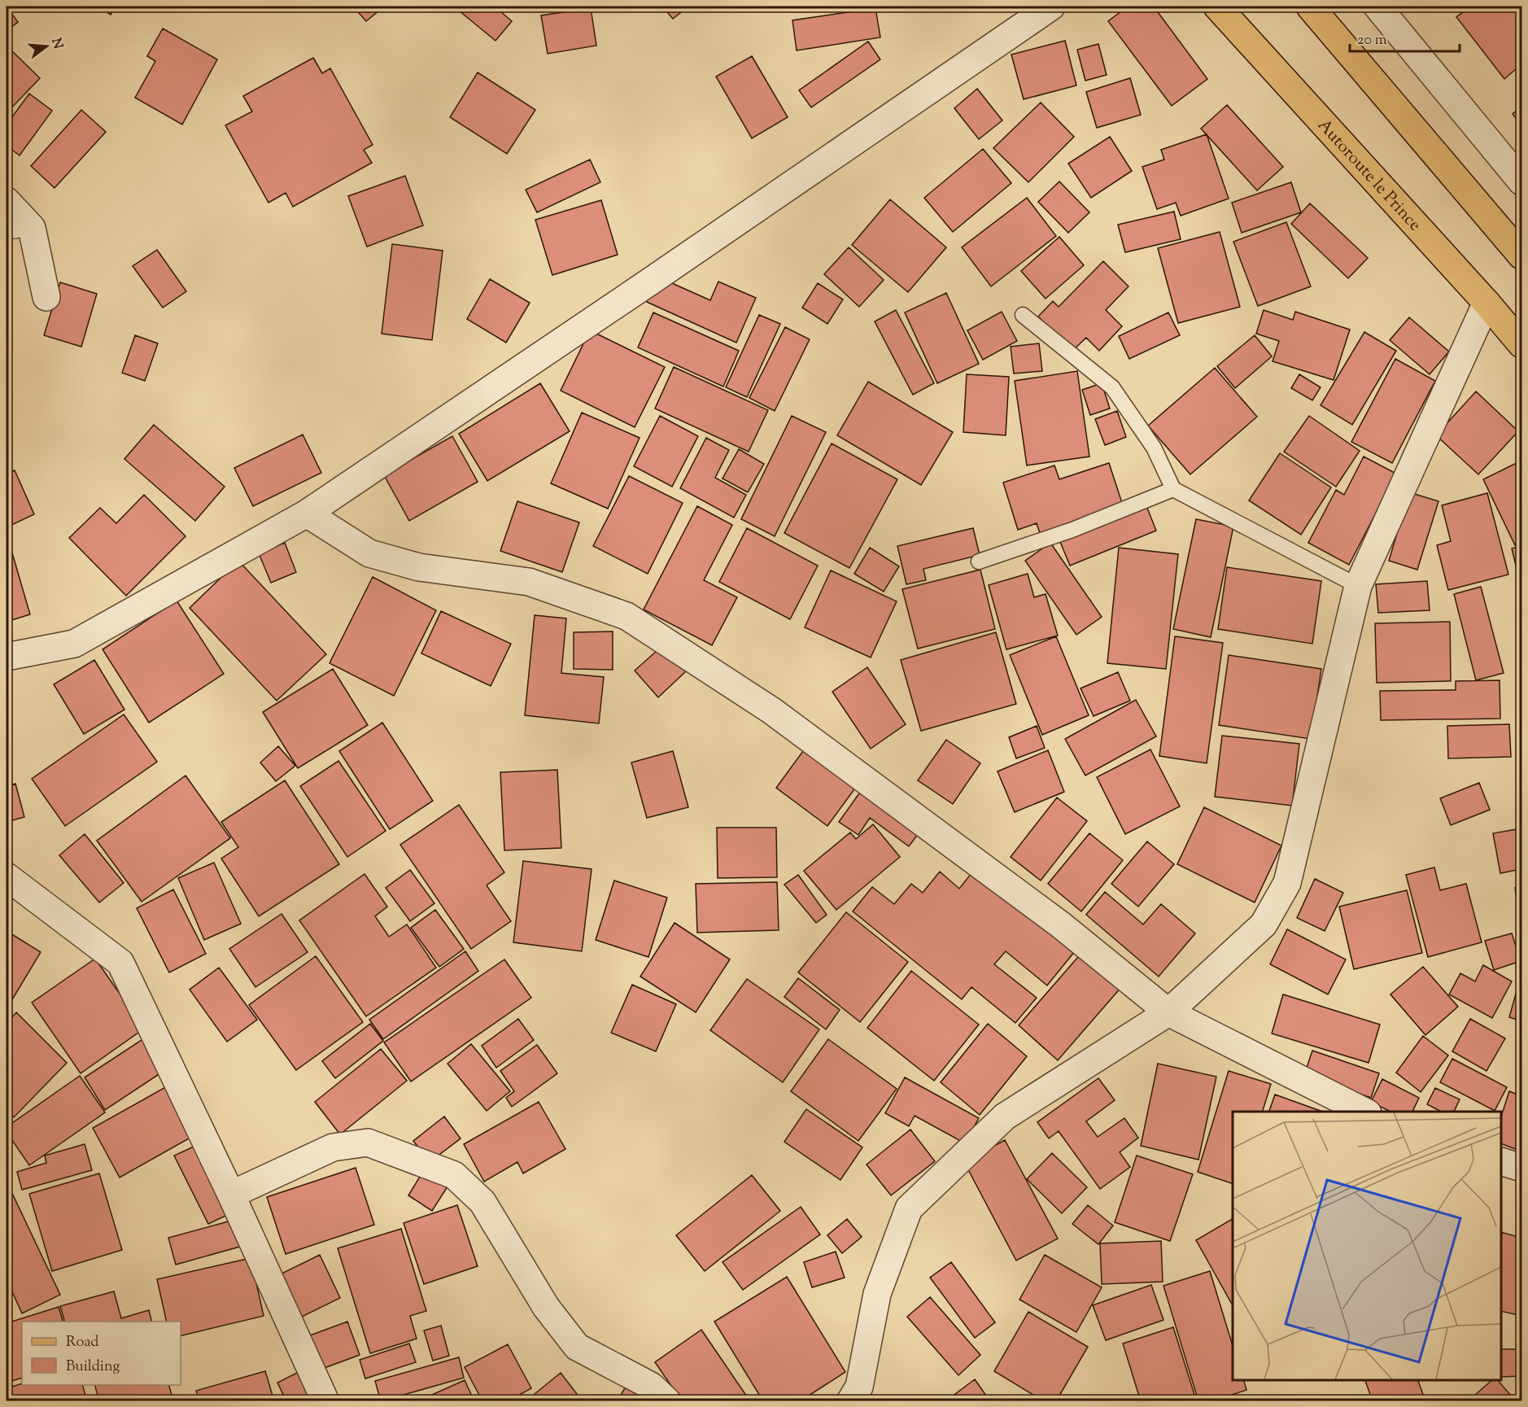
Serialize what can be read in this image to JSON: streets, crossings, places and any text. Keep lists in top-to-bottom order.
{
  "streets": {
    "main road": ["Autoroute le Prince"]
  },
  "legend": ["Road", "Building"],
  "scale_bar": "20 m",
  "north": "right"
}
